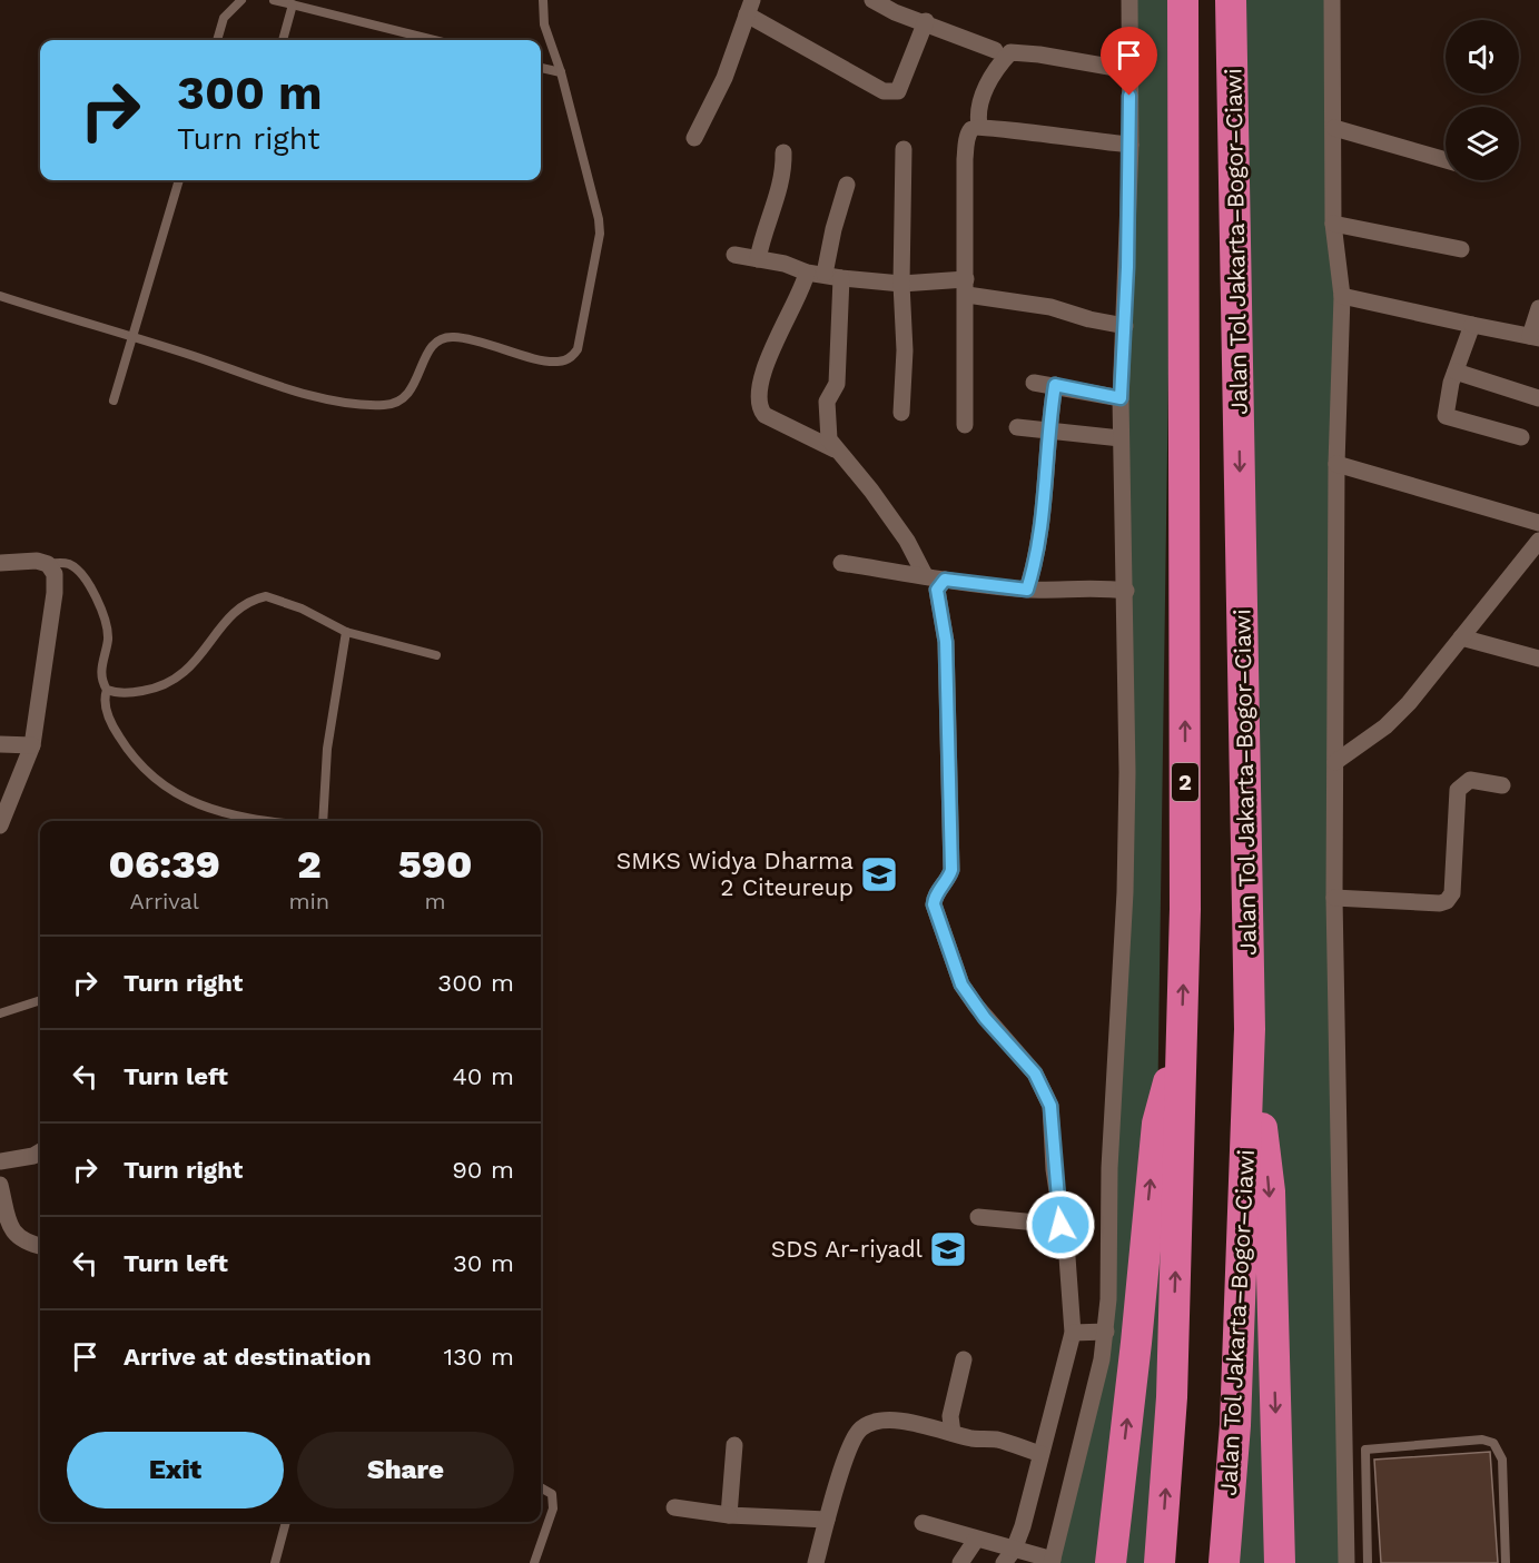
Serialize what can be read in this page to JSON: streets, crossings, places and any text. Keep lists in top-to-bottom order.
{
  "streets": {
    "highway": ["Jalan Tol Jakarta–Bogor–Ciawi", "2"]
  },
  "places": {
    "school or university": ["SMKS Widya Dharma 2 Citeureup", "SDS Ar-riyadl"]
  },
  "page": {
    "turn": ["300 m", "Turn right"],
    "eta": [
      "06:39",
      "Arrival",
      "2",
      "min",
      "590",
      "m"
    ],
    "list": [
      {
        "name": "Turn right",
        "value": "300 m"
      },
      {
        "name": "Turn left",
        "value": "40 m"
      },
      {
        "name": "Turn right",
        "value": "90 m"
      },
      {
        "name": "Turn left",
        "value": "30 m"
      },
      {
        "name": "Arrive at destination",
        "value": "130 m"
      }
    ],
    "buttons": ["Exit", "Share"]
  }
}
